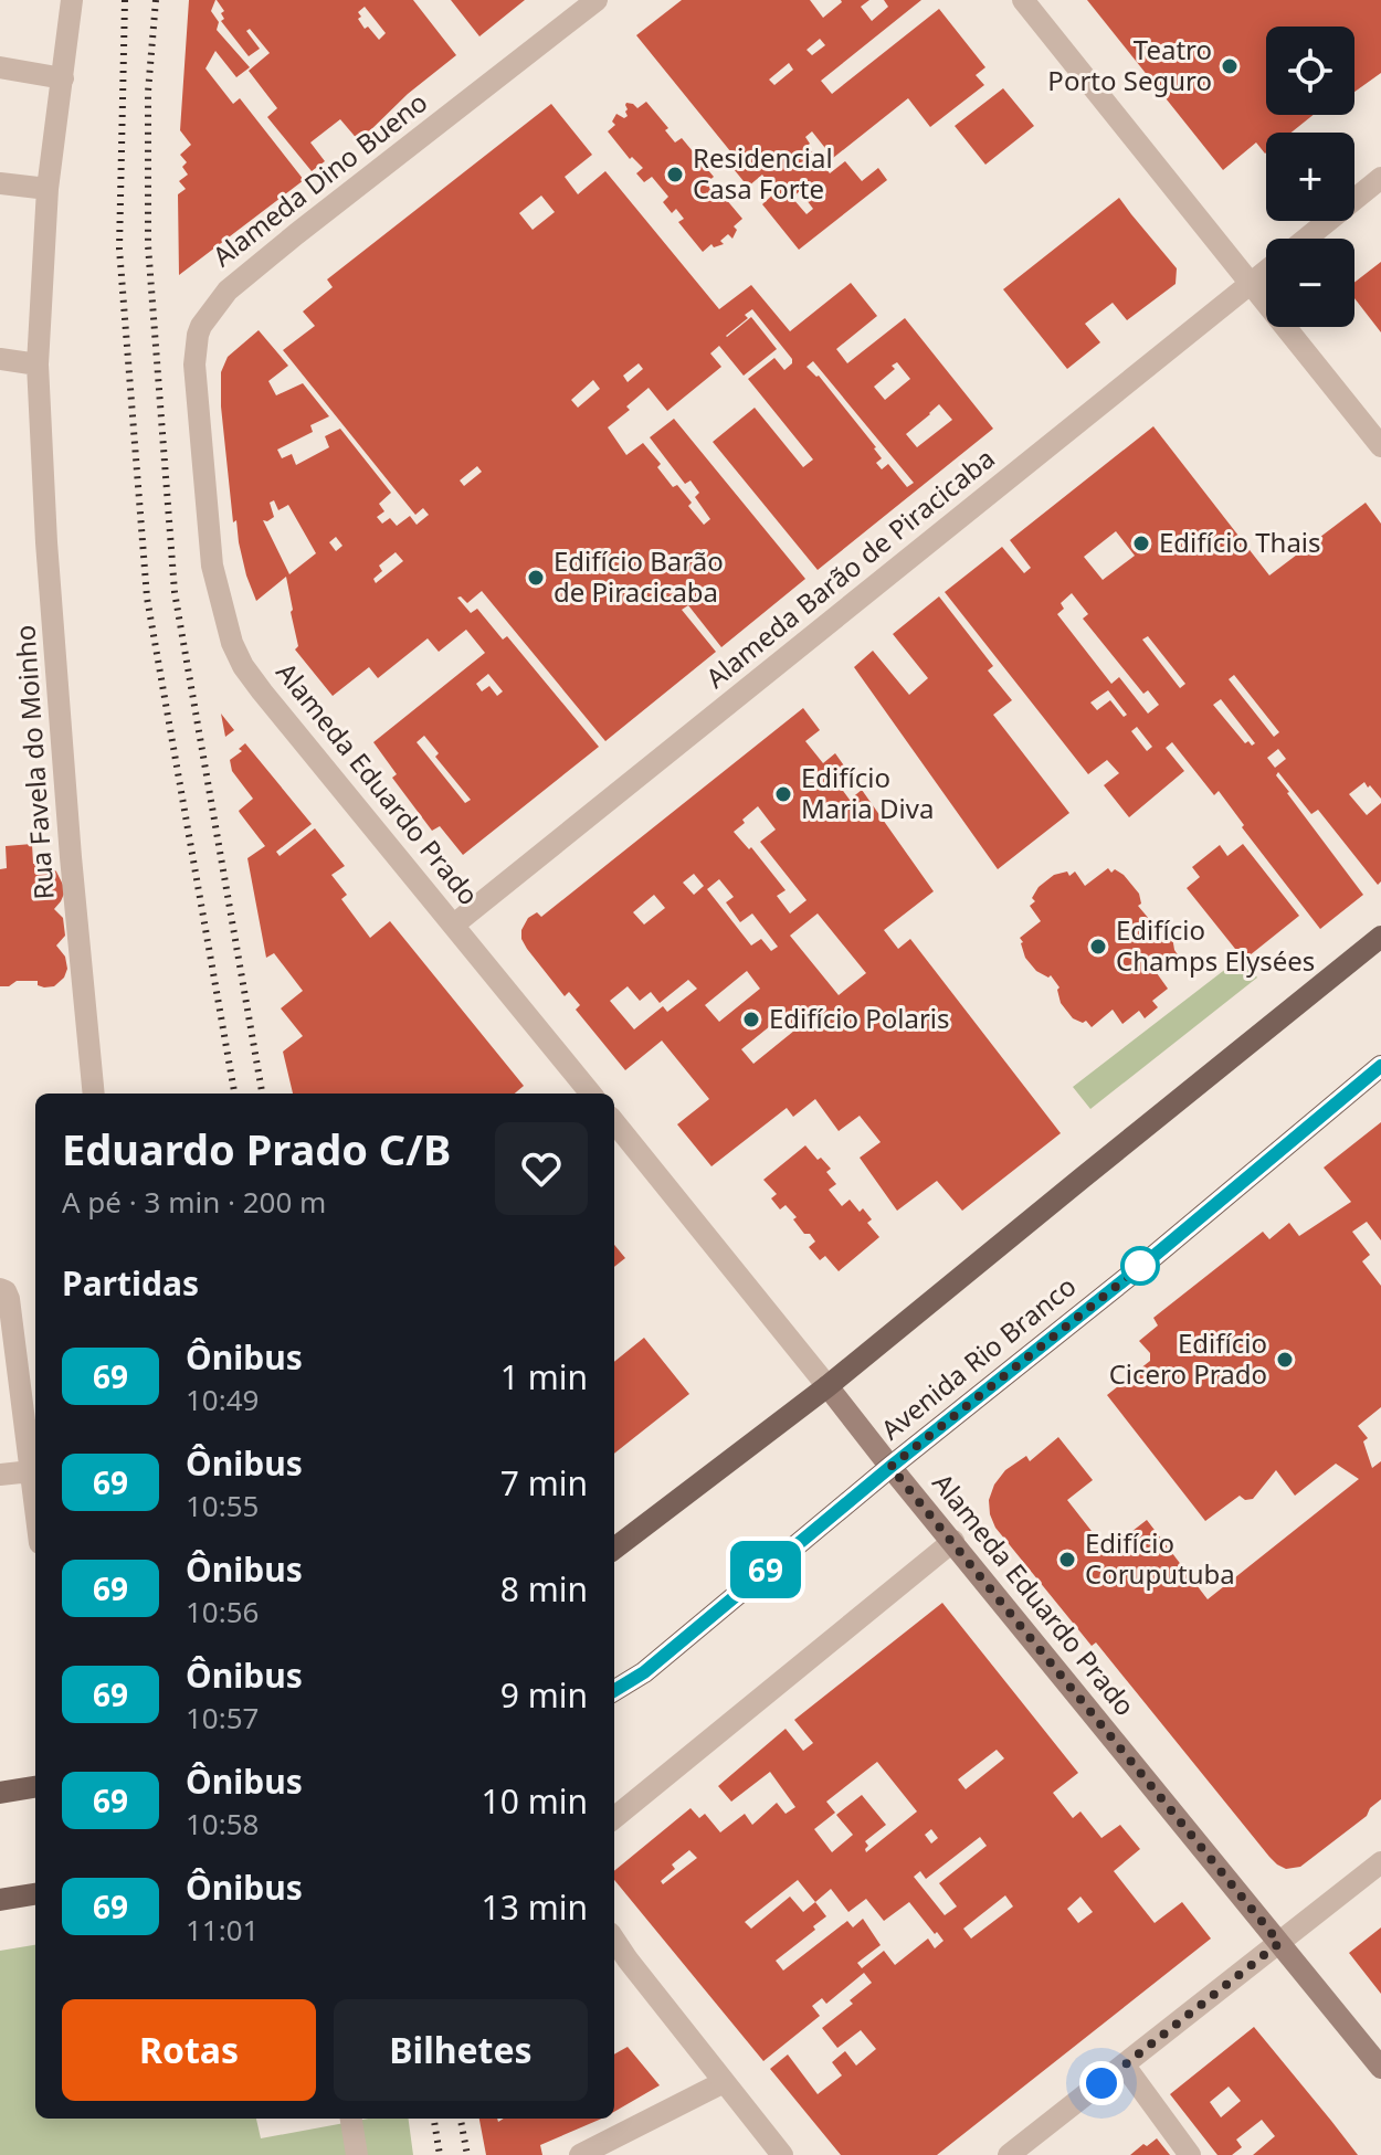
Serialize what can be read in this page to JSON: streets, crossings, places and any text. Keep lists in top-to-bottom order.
{
  "streets": {
    "main road": ["Alameda Eduardo Prado", "Avenida Rio Branco"],
    "street": ["Alameda Dino Bueno", "Alameda Barão de Piracicaba", "Rua Favela do Moinho"]
  },
  "crossings": [
    ["Alameda Dino Bueno", "Alameda Eduardo Prado"],
    ["Alameda Barão de Piracicaba", "Alameda Eduardo Prado"],
    ["Alameda Eduardo Prado", "Avenida Rio Branco"]
  ],
  "places": [
    "Teatro Porto Seguro",
    "Residencial Casa Forte",
    "Edifício Thais",
    "Edifício Barão de Piracicaba",
    "Edifício Maria Diva",
    "Edifício Champs Elysées",
    "Edifício Polaris",
    "Edifício Cicero Prado",
    "Edifício Coruputuba"
  ],
  "lines": ["bus line 69"],
  "page": {
    "on_map": "69",
    "map_buttons": ["+", "−"],
    "heading": [
      ["Eduardo Prado C/B", "A pé · 3 min · 200 m"],
      "Partidas"
    ],
    "list": [
      {
        "mark": "69",
        "name": "Ônibus",
        "note": "10:49",
        "value": "1 min"
      },
      {
        "mark": "69",
        "name": "Ônibus",
        "note": "10:55",
        "value": "7 min"
      },
      {
        "mark": "69",
        "name": "Ônibus",
        "note": "10:56",
        "value": "8 min"
      },
      {
        "mark": "69",
        "name": "Ônibus",
        "note": "10:57",
        "value": "9 min"
      },
      {
        "mark": "69",
        "name": "Ônibus",
        "note": "10:58",
        "value": "10 min"
      },
      {
        "mark": "69",
        "name": "Ônibus",
        "note": "11:01",
        "value": "13 min"
      }
    ],
    "buttons": ["Rotas", "Bilhetes"]
  }
}
